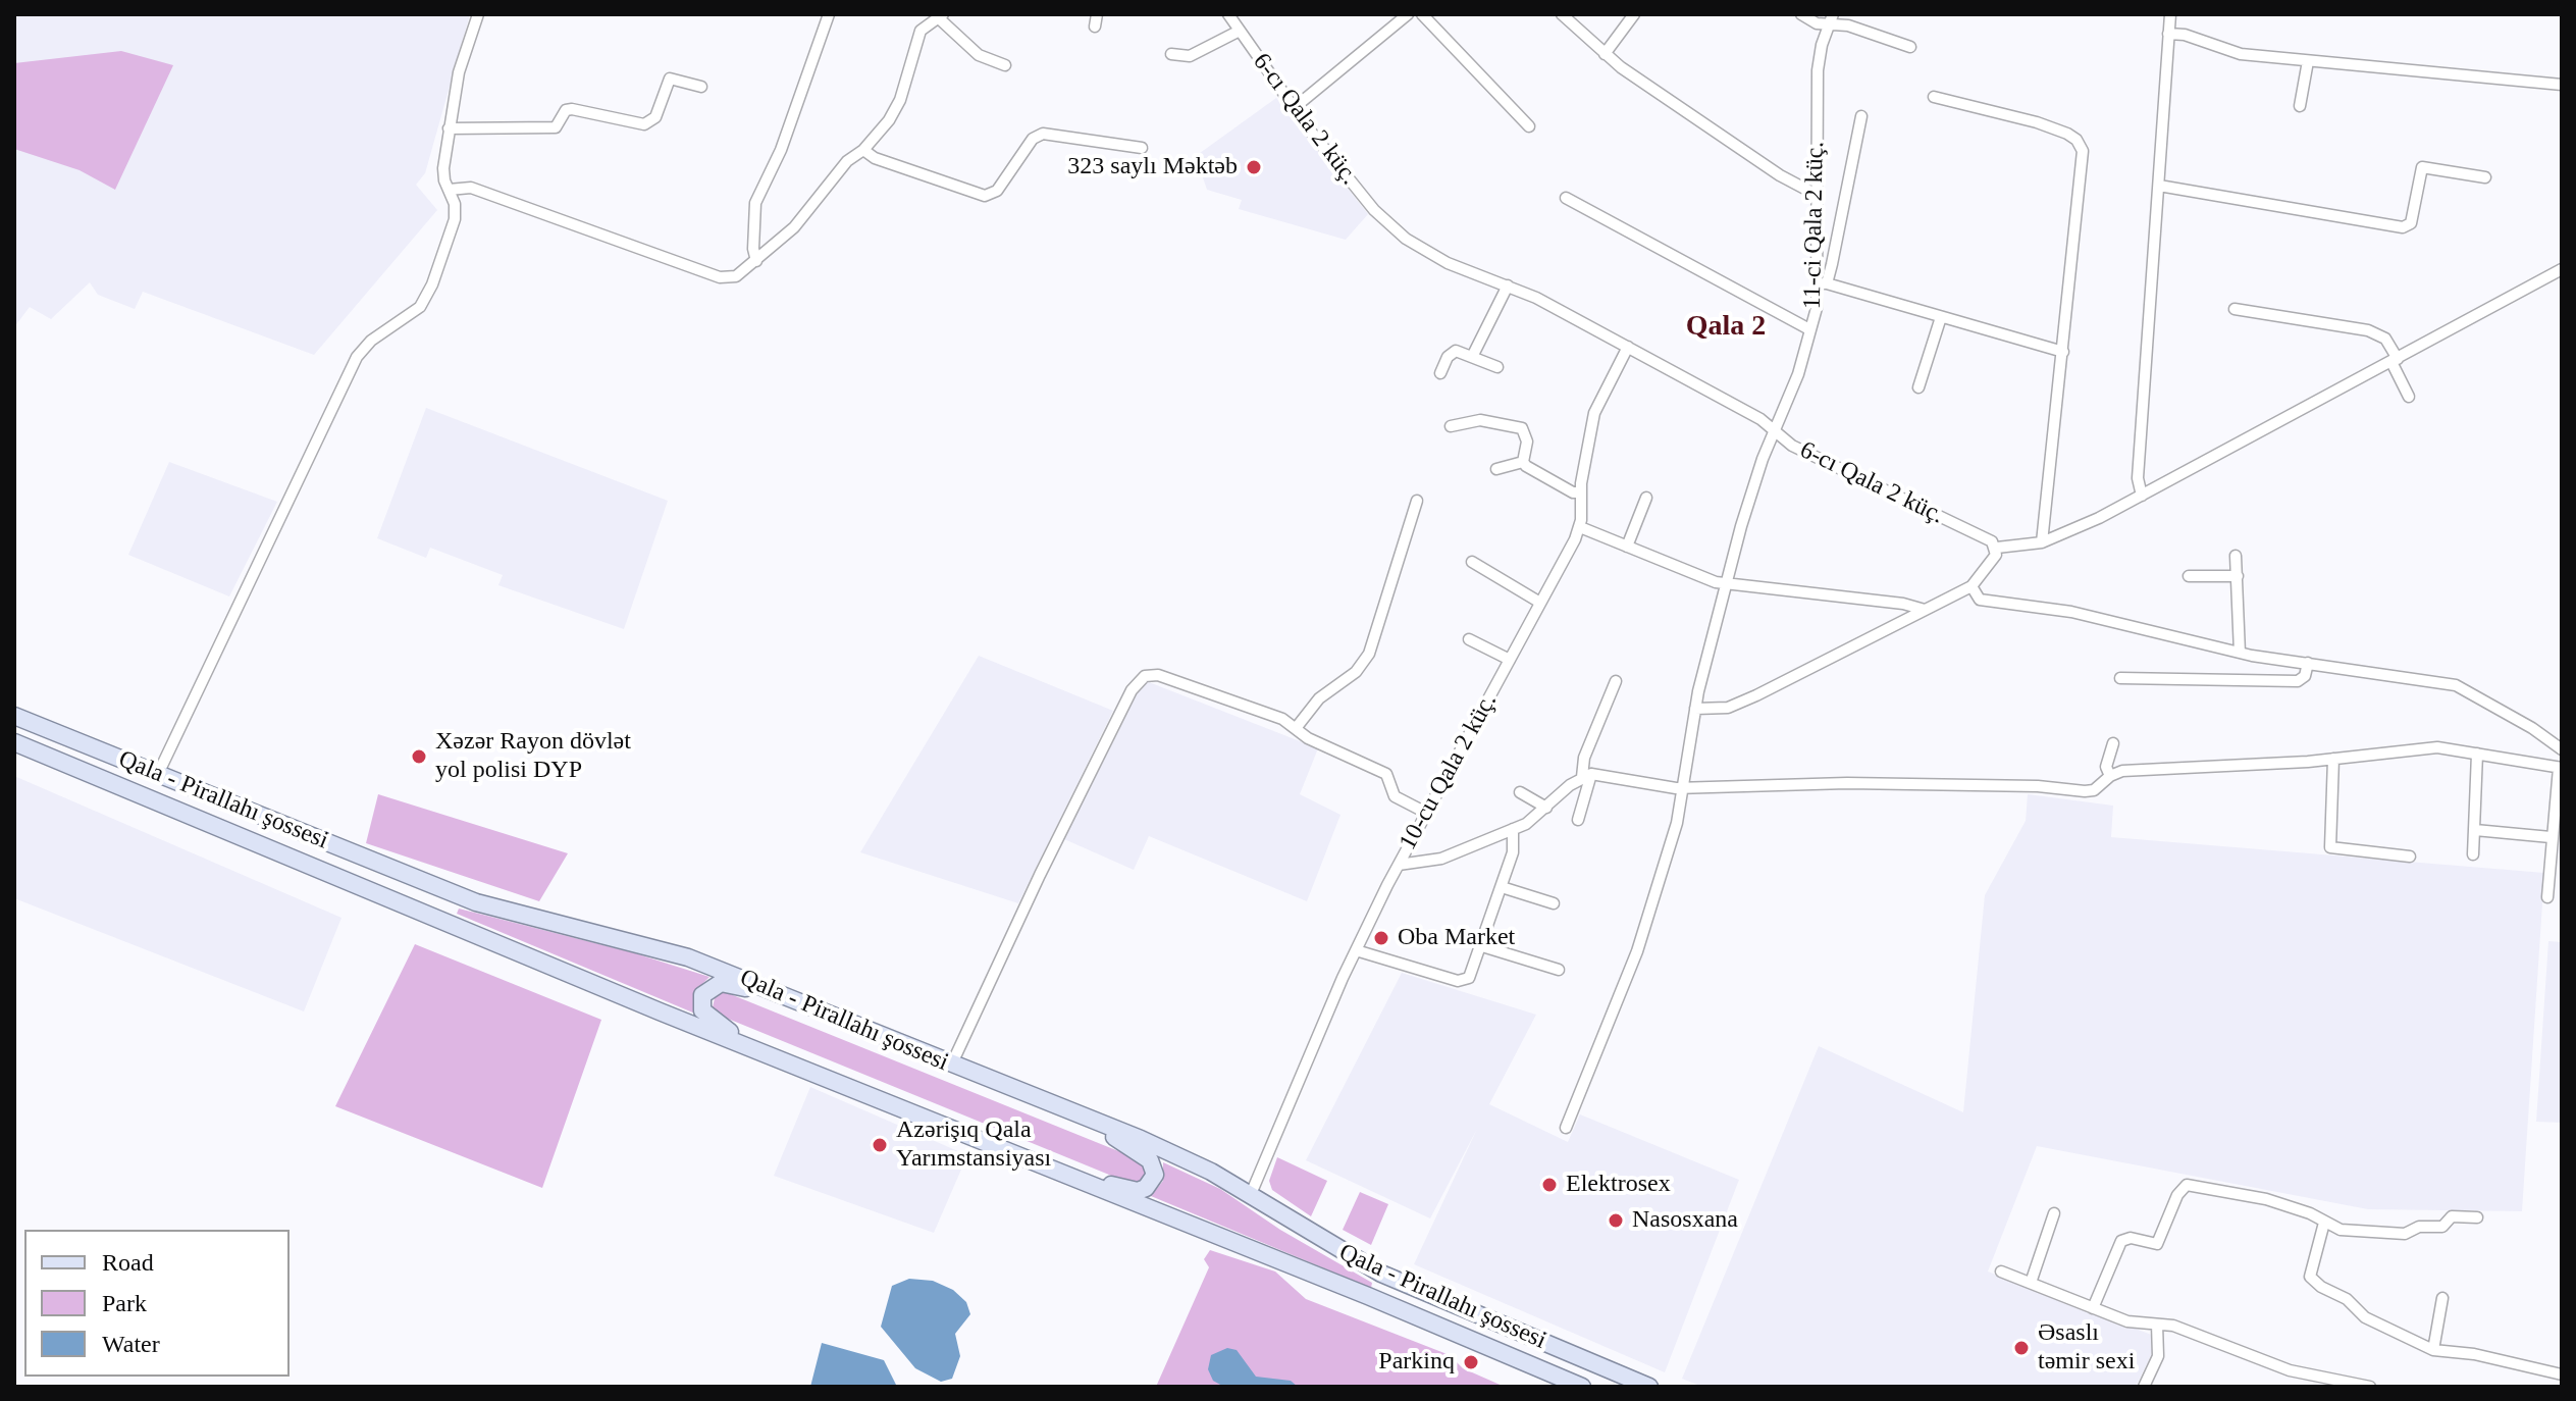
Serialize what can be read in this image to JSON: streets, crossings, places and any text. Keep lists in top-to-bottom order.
{
  "streets": {
    "main road": ["Qala - Pirallahı şossesi"],
    "street": ["6-cı Qala 2 küç.", "11-ci Qala 2 küç.", "10-cu Qala 2 küç."]
  },
  "crossings": [
    ["6-cı Qala 2 küç.", "11-ci Qala 2 küç."],
    ["6-cı Qala 2 küç.", "10-cu Qala 2 küç."],
    ["10-cu Qala 2 küç.", "Qala - Pirallahı şossesi"]
  ],
  "districts": ["Qala 2"],
  "places": [
    "323 saylı Məktəb",
    "Xəzər Rayon dövlət yol polisi DYP",
    "Oba Market",
    "Azərişıq Qala Yarımstansiyası",
    "Elektrosex",
    "Nasosxana",
    "Əsaslı təmir sexi",
    "Parkinq"
  ],
  "legend": ["Road", "Park", "Water"]
}
